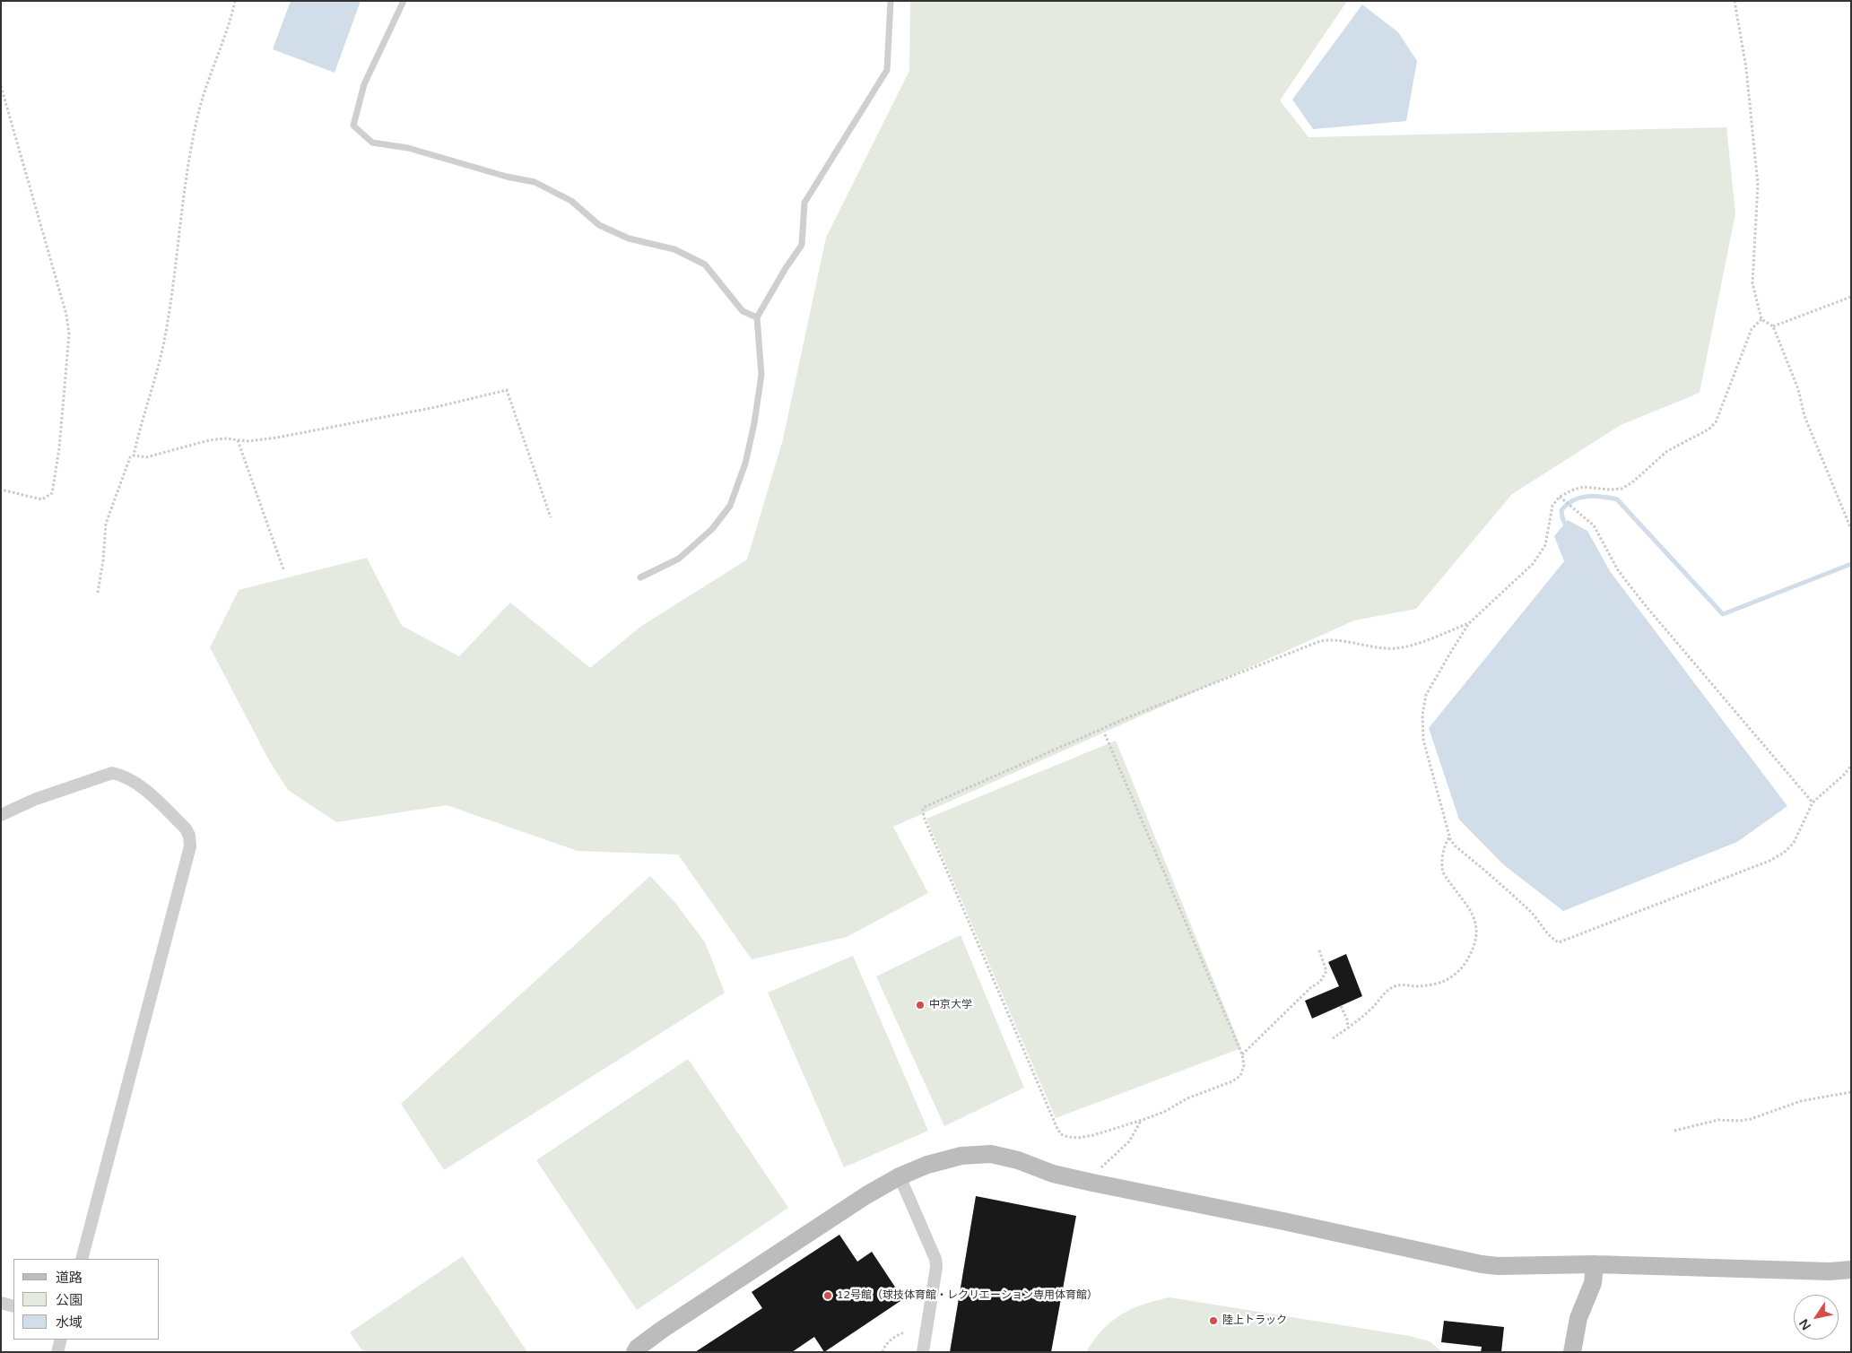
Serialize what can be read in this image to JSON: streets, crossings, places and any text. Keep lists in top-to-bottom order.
{
  "places": ["中京大学", "12号館（球技体育館・レクリエーション専用体育館）", "陸上トラック"],
  "legend": ["道路", "公園", "水域"],
  "north": "bottom left"
}
